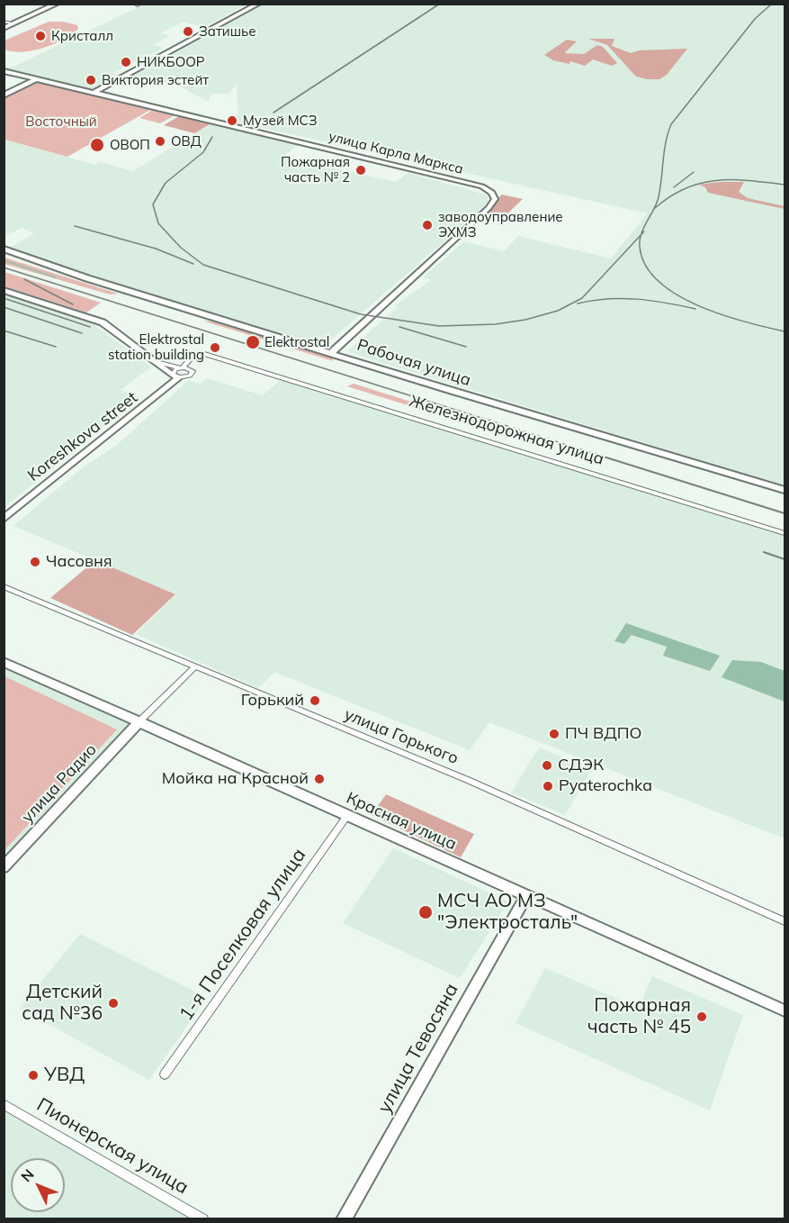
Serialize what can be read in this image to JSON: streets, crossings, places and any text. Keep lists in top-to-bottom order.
{
  "streets": {
    "street": [
      "улица Карла Маркса",
      "Рабочая улица",
      "Железнодорожная улица",
      "Koreshkova street",
      "улица Горького",
      "улица Радио",
      "Красная улица",
      "1-я Поселковая улица",
      "улица Тевосяна",
      "Пионерская улица"
    ]
  },
  "crossings": [
    ["улица Карла Маркса", "Рабочая улица"],
    ["улица Радио", "Красная улица"],
    ["Красная улица", "1-я Поселковая улица"],
    ["Красная улица", "улица Тевосяна"]
  ],
  "parks": ["Восточный"],
  "places": [
    "Затишье",
    "Кристалл",
    "НИКБООР",
    "Виктория эстейт",
    "Музей МСЗ",
    "ОВД",
    "ОВОП",
    "Пожарная часть № 2",
    "заводоуправление ЭХМЗ",
    "Elektrostal",
    "Elektrostal station building",
    "Часовня",
    "Горький",
    "ПЧ ВДПО",
    "СДЭК",
    "Мойка на Красной",
    "Pyaterochka",
    "МСЧ АО МЗ \"Электросталь\"",
    "Детский сад №36",
    "Пожарная часть № 45",
    "УВД"
  ],
  "north": "top left"
}
